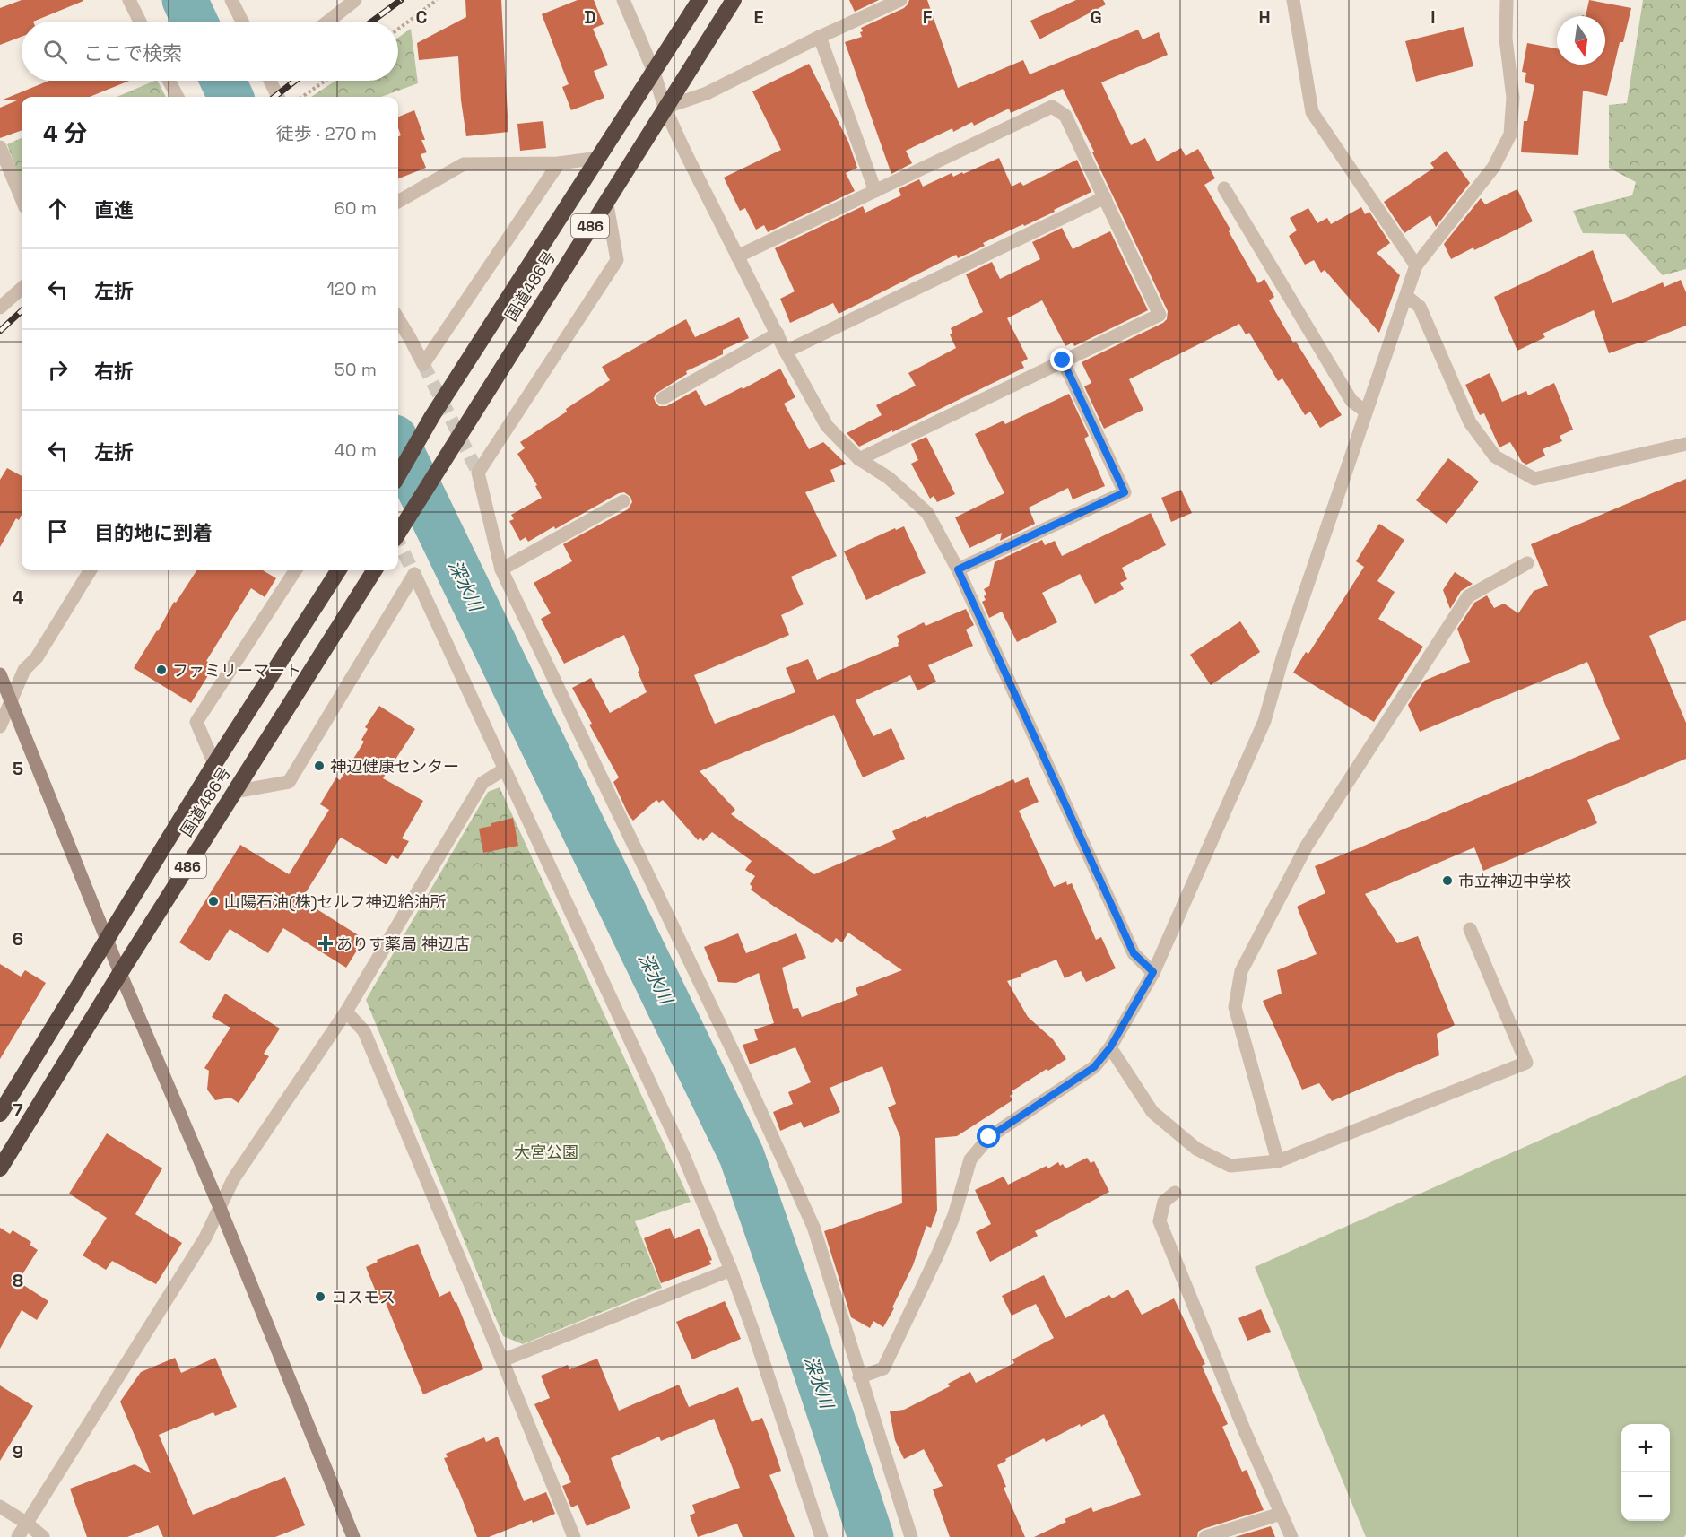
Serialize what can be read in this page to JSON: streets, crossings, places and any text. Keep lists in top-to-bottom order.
{
  "streets": {
    "highway": ["486", "国道486号"]
  },
  "water": ["深水川"],
  "parks": ["大宮公園"],
  "places": {
    "other": [
      "ファミリーマート",
      "神辺健康センター",
      "市立神辺中学校",
      "山陽石油(株)セルフ神辺給油所",
      "コスモス"
    ],
    "health": ["ありす薬局 神辺店"]
  },
  "north": "bottom",
  "page": {
    "search": "ここで検索",
    "heading": ["4 分", "徒歩 · 270 m"],
    "list": [
      ["直進", "60 m"],
      ["左折", "120 m"],
      ["右折", "50 m"],
      ["左折", "40 m"],
      "目的地に到着"
    ],
    "map_buttons": ["+", "−"]
  },
  "grid": {
    "columns": [
      "C",
      "D",
      "E",
      "F",
      "G",
      "H",
      "I"
    ],
    "rows": [
      "4",
      "5",
      "6",
      "7",
      "8",
      "9"
    ]
  }
}
